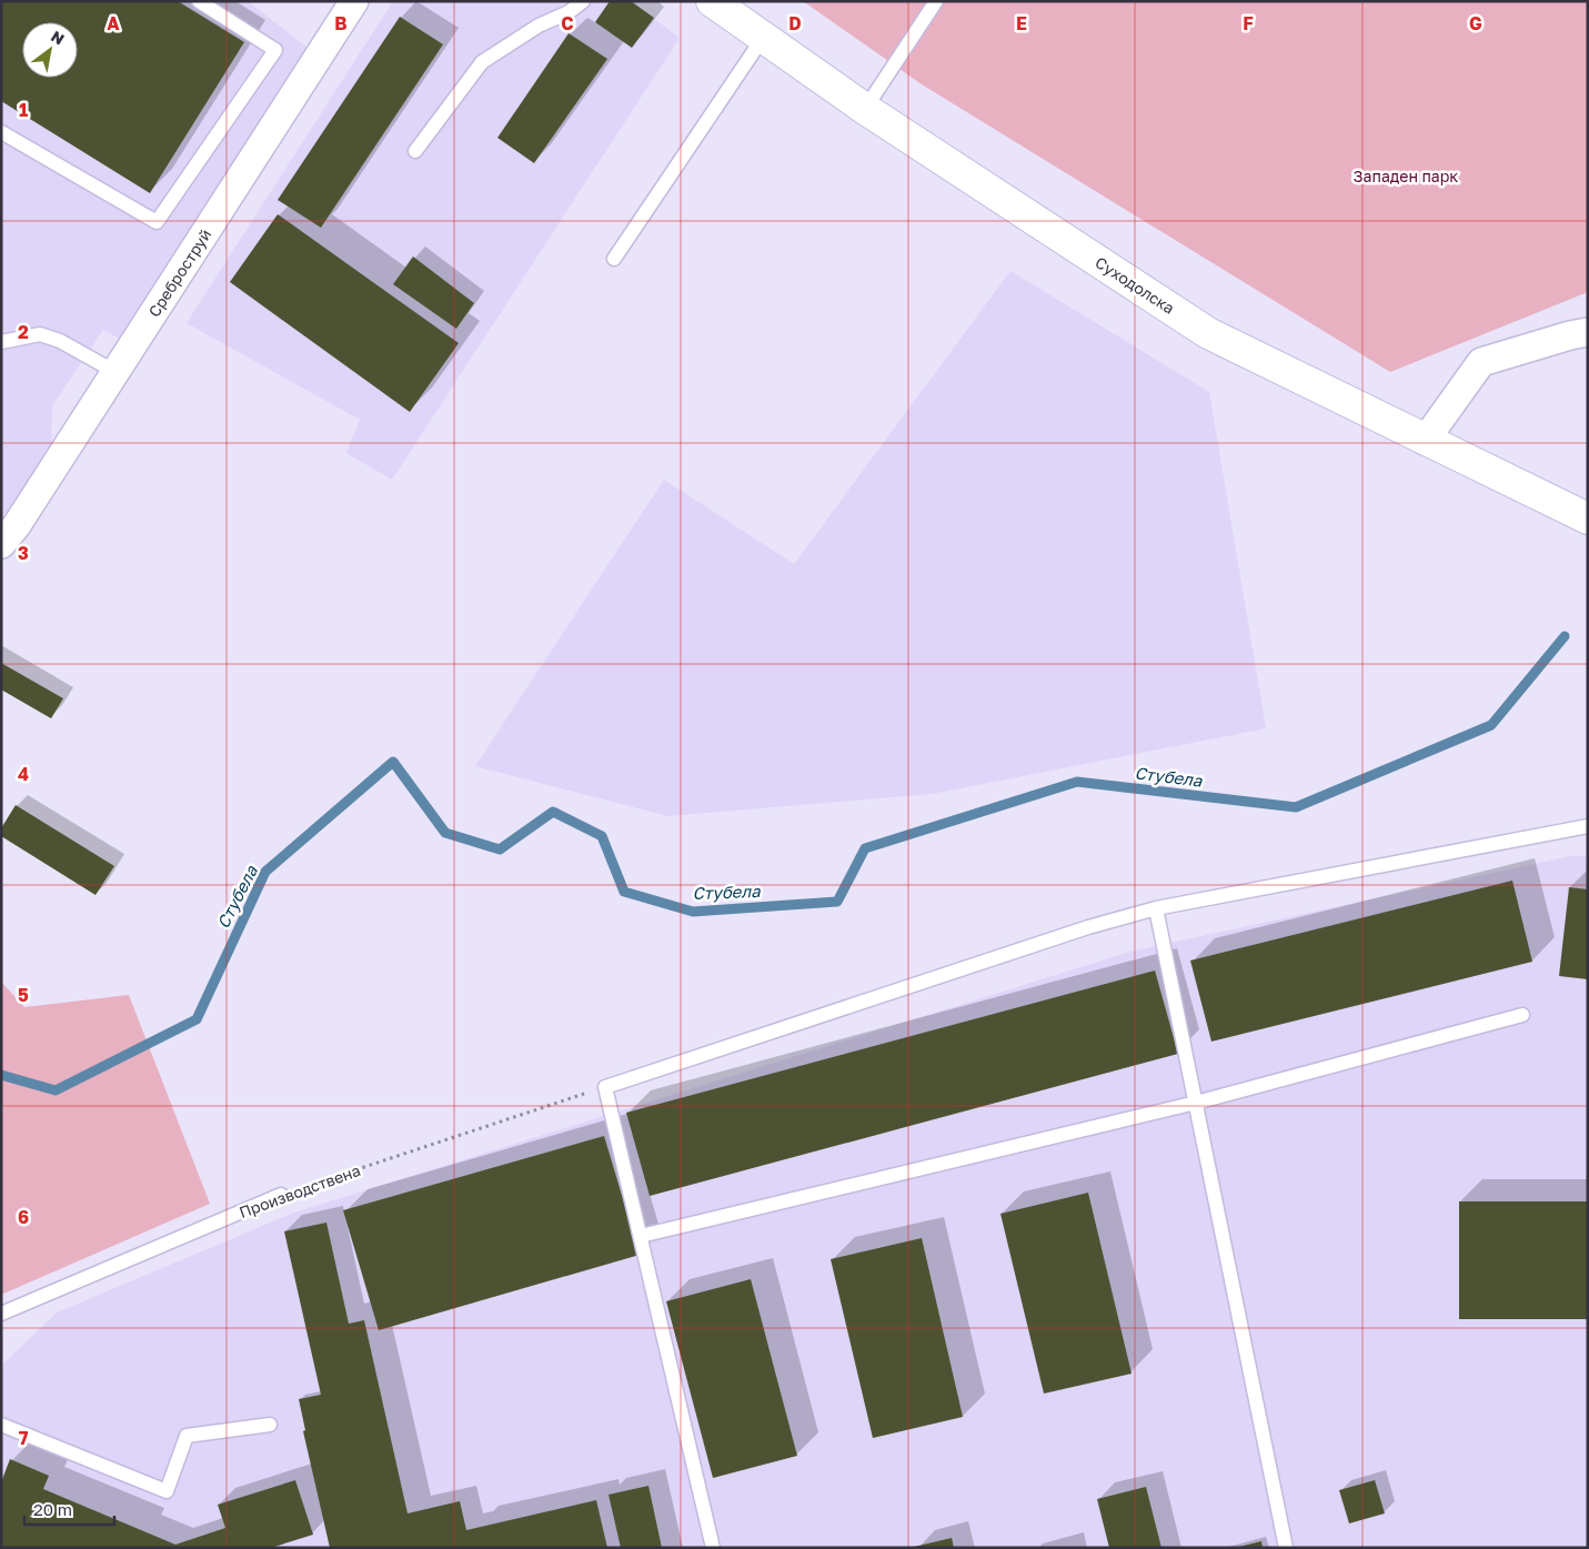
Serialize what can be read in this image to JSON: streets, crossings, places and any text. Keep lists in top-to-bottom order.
{
  "streets": {
    "street": ["Среброструй", "Суходолска"],
    "lane": ["Производствена"]
  },
  "water": ["Стубела"],
  "parks": ["Западен парк"],
  "scale_bar": "20 m",
  "north": "top right",
  "grid": {
    "columns": [
      "A",
      "B",
      "C",
      "D",
      "E",
      "F",
      "G"
    ],
    "rows": [
      "1",
      "2",
      "3",
      "4",
      "5",
      "6",
      "7"
    ]
  }
}
